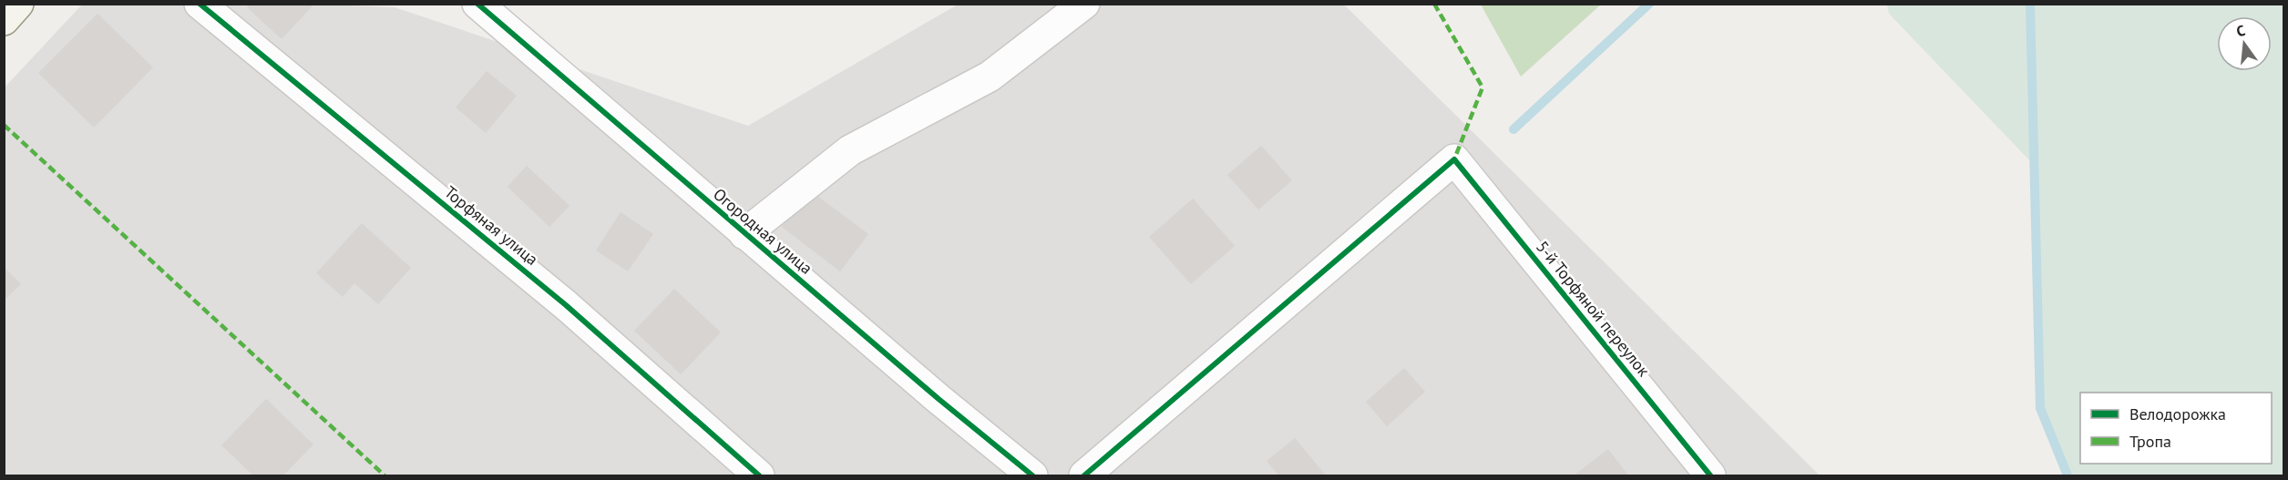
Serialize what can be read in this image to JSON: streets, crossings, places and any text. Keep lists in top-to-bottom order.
{
  "streets": {
    "street": ["Торфяная улица", "Огородная улица", "5-й Торфяной переулок"]
  },
  "legend": ["Велодорожка", "Тропа"],
  "north": "top"
}
